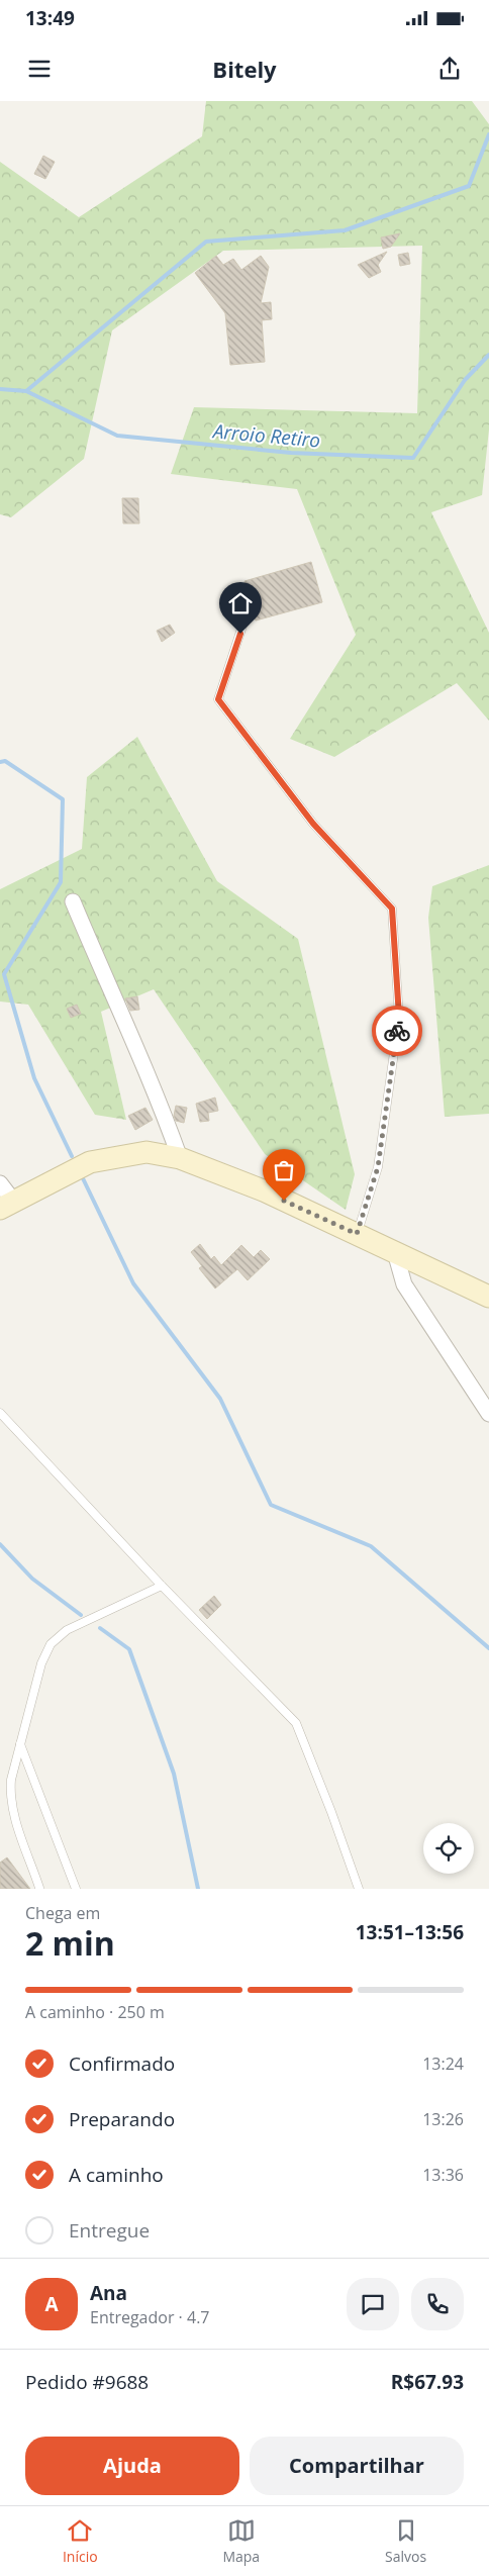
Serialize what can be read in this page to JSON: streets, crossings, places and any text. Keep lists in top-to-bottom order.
{
  "water": ["Arroio Retiro"],
  "page": {
    "status": "13:49",
    "header": "Bitely",
    "heading": ["2 min", "Chega em", "13:51–13:56"],
    "panel": [
      "Ana",
      "Entregador · 4.7",
      "Pedido #9688",
      "R$67.93"
    ],
    "bar": "A caminho · 250 m",
    "list": [
      ["Confirmado", "13:24"],
      ["Preparando", "13:26"],
      ["A caminho", "13:36"],
      "Entregue"
    ],
    "round": "A",
    "buttons": ["Ajuda", "Compartilhar"],
    "tabs": ["Início", "Mapa", "Salvos"]
  }
}
